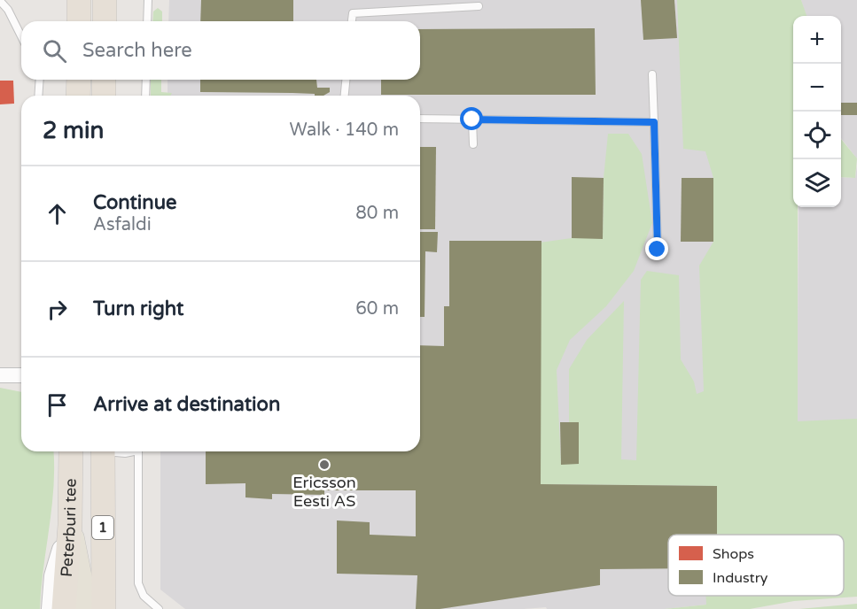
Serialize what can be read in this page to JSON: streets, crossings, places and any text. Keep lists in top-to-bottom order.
{
  "streets": {
    "highway": ["Peterburi tee", "1"]
  },
  "places": ["Ericsson Eesti AS"],
  "legend": ["Shops", "Industry"],
  "page": {
    "map_buttons": ["+", "−"],
    "search": "Search here",
    "heading": ["2 min", "Walk · 140 m"],
    "list": [
      ["Continue", "Asfaldi", "80 m"],
      ["Turn right", "60 m"],
      "Arrive at destination"
    ]
  }
}
